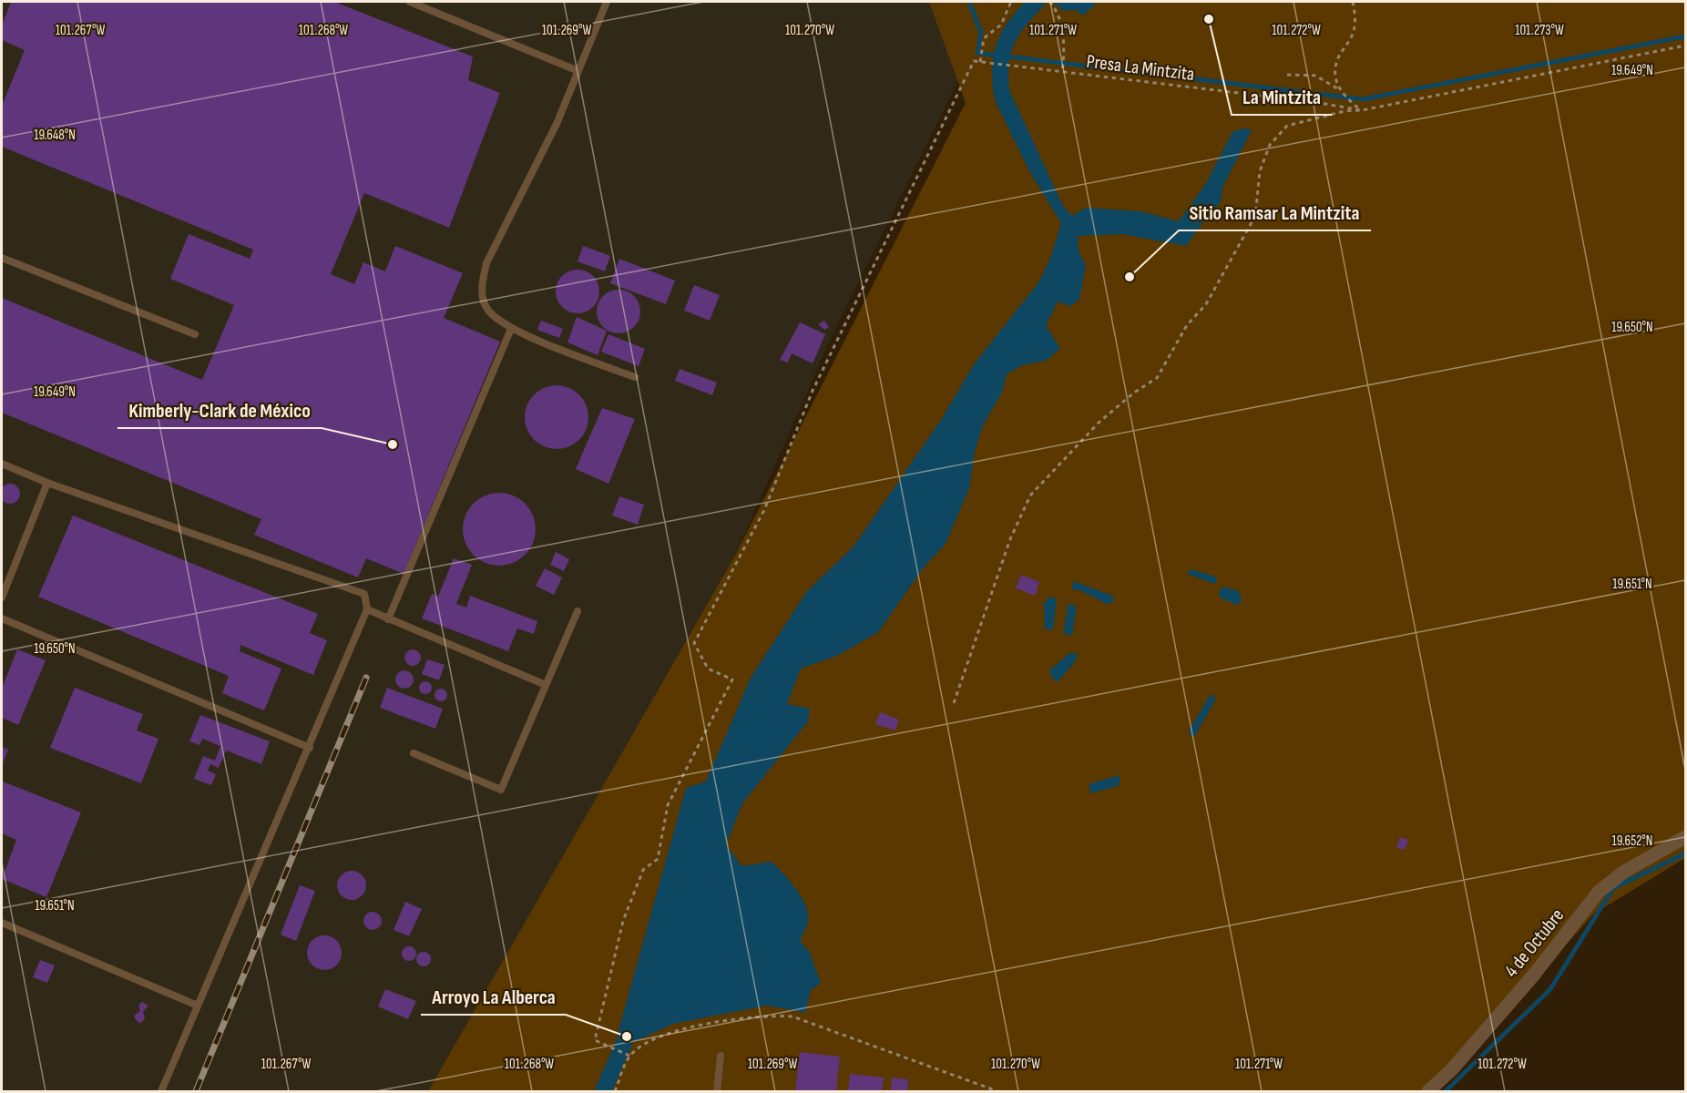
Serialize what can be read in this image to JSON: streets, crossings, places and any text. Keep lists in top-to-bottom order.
{
  "streets": {
    "street": ["4 de Octubre"],
    "path": ["Presa La Mintzita"]
  },
  "places": [
    "La Mintzita",
    "Sitio Ramsar La Mintzita",
    "Kimberly-Clark de México",
    "Arroyo La Alberca"
  ],
  "coordinates": [
    "101.267°W",
    "101.268°W",
    "101.269°W",
    "101.270°W",
    "101.271°W",
    "101.272°W",
    "101.273°W",
    "19.649°N",
    "19.648°N",
    "19.650°N",
    "19.651°N",
    "19.652°N"
  ]
}
